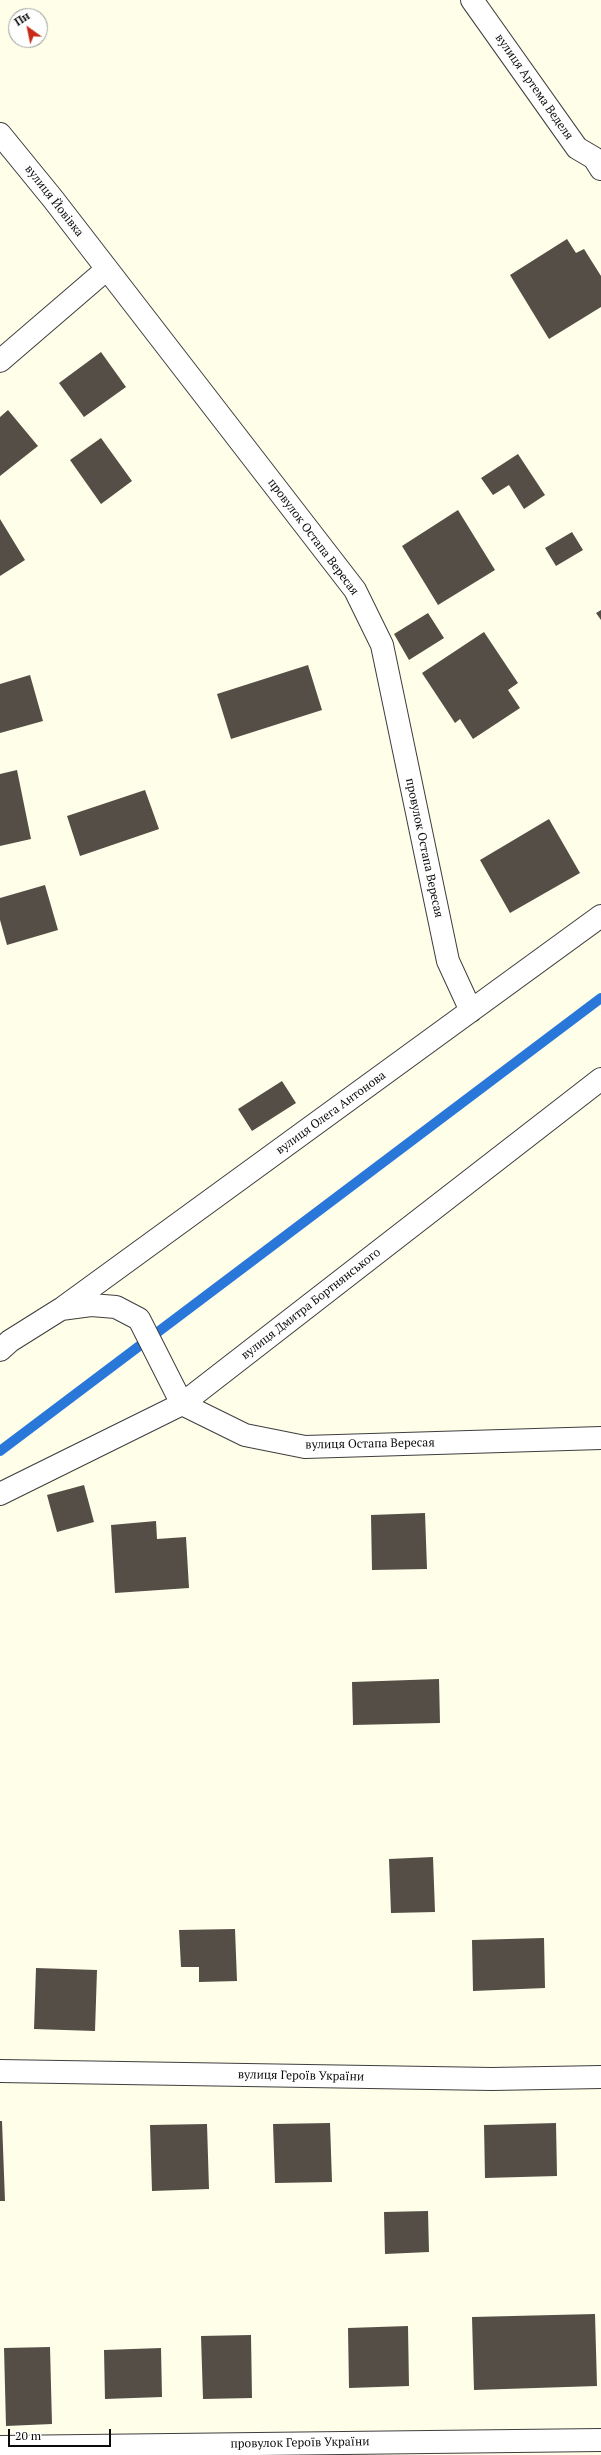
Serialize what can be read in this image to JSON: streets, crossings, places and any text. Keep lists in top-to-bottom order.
{
  "streets": {
    "street": [
      "вулиця Артема Веделя",
      "вулиця Йовівка",
      "провулок Остапа Вересая",
      "вулиця Олега Антонова",
      "вулиця Дмитра Бортнянського",
      "вулиця Остапа Вересая",
      "вулиця Героїв України",
      "провулок Героїв України"
    ]
  },
  "crossings": [
    ["вулиця Йовівка", "провулок Остапа Вересая"],
    ["провулок Остапа Вересая", "вулиця Олега Антонова"],
    ["вулиця Дмитра Бортнянського", "вулиця Остапа Вересая"]
  ],
  "scale_bar": "20 m",
  "north": "top left"
}
